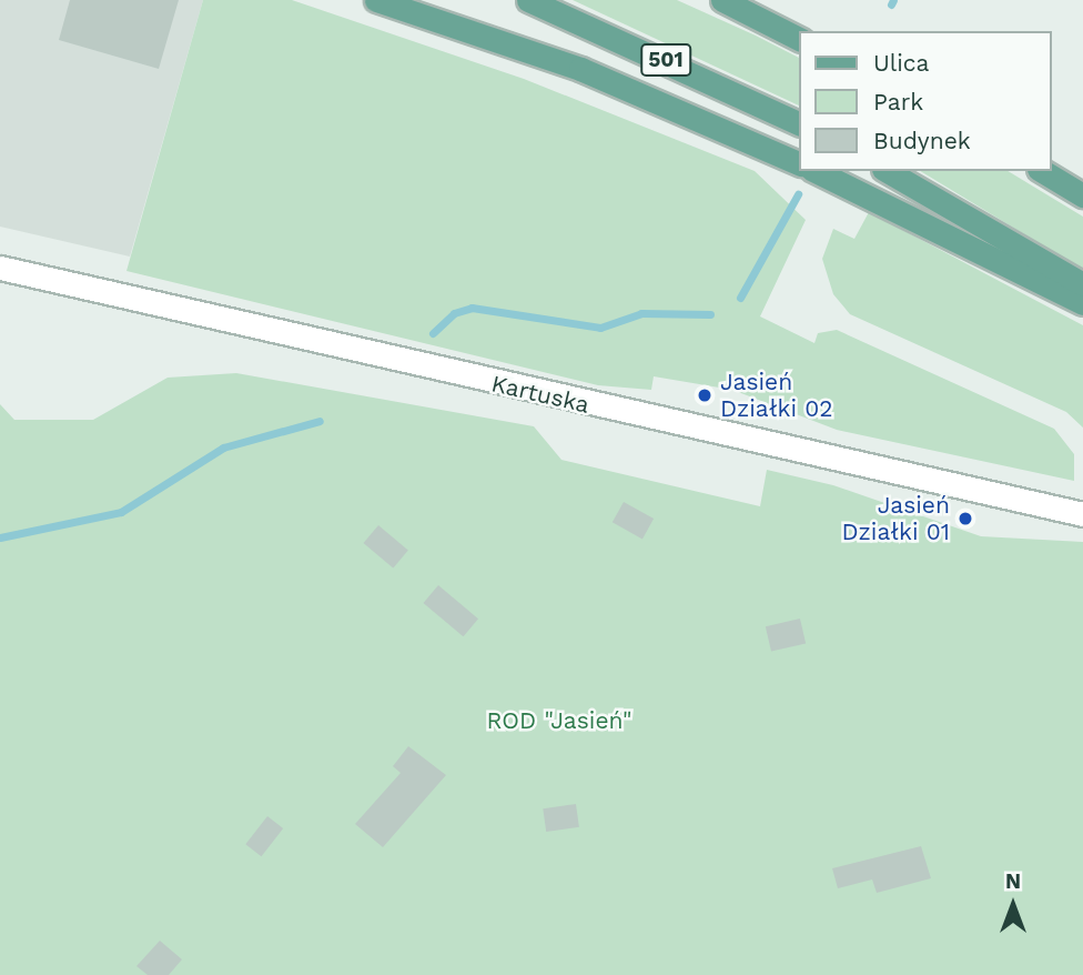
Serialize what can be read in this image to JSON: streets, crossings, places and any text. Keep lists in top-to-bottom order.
{
  "streets": {
    "main road": ["501"],
    "street": ["Kartuska"]
  },
  "parks": ["ROD \"Jasień\""],
  "places": ["Jasień Działki 02", "Jasień Działki 01"],
  "legend": ["Ulica", "Park", "Budynek"],
  "north": "top"
}
